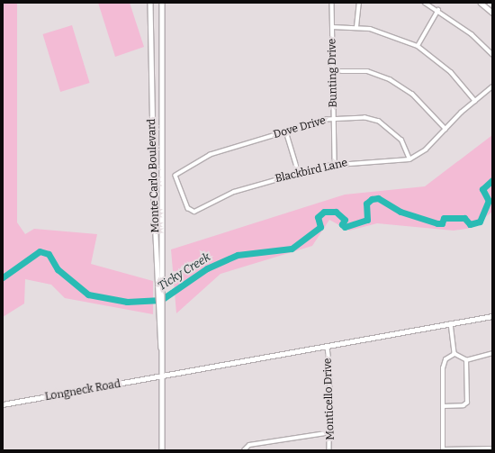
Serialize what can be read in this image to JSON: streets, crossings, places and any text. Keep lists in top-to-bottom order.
{
  "streets": {
    "main road": ["Monte Carlo Boulevard", "Longneck Road"],
    "street": [
      "Bunting Drive",
      "Dove Drive",
      "Blackbird Lane",
      "Monticello Drive"
    ]
  },
  "crossings": [
    ["Bunting Drive", "Dove Drive"],
    ["Bunting Drive", "Blackbird Lane"],
    ["Dove Drive", "Blackbird Lane"],
    ["Monte Carlo Boulevard", "Longneck Road"],
    ["Longneck Road", "Monticello Drive"]
  ],
  "water": ["Ticky Creek"]
}
